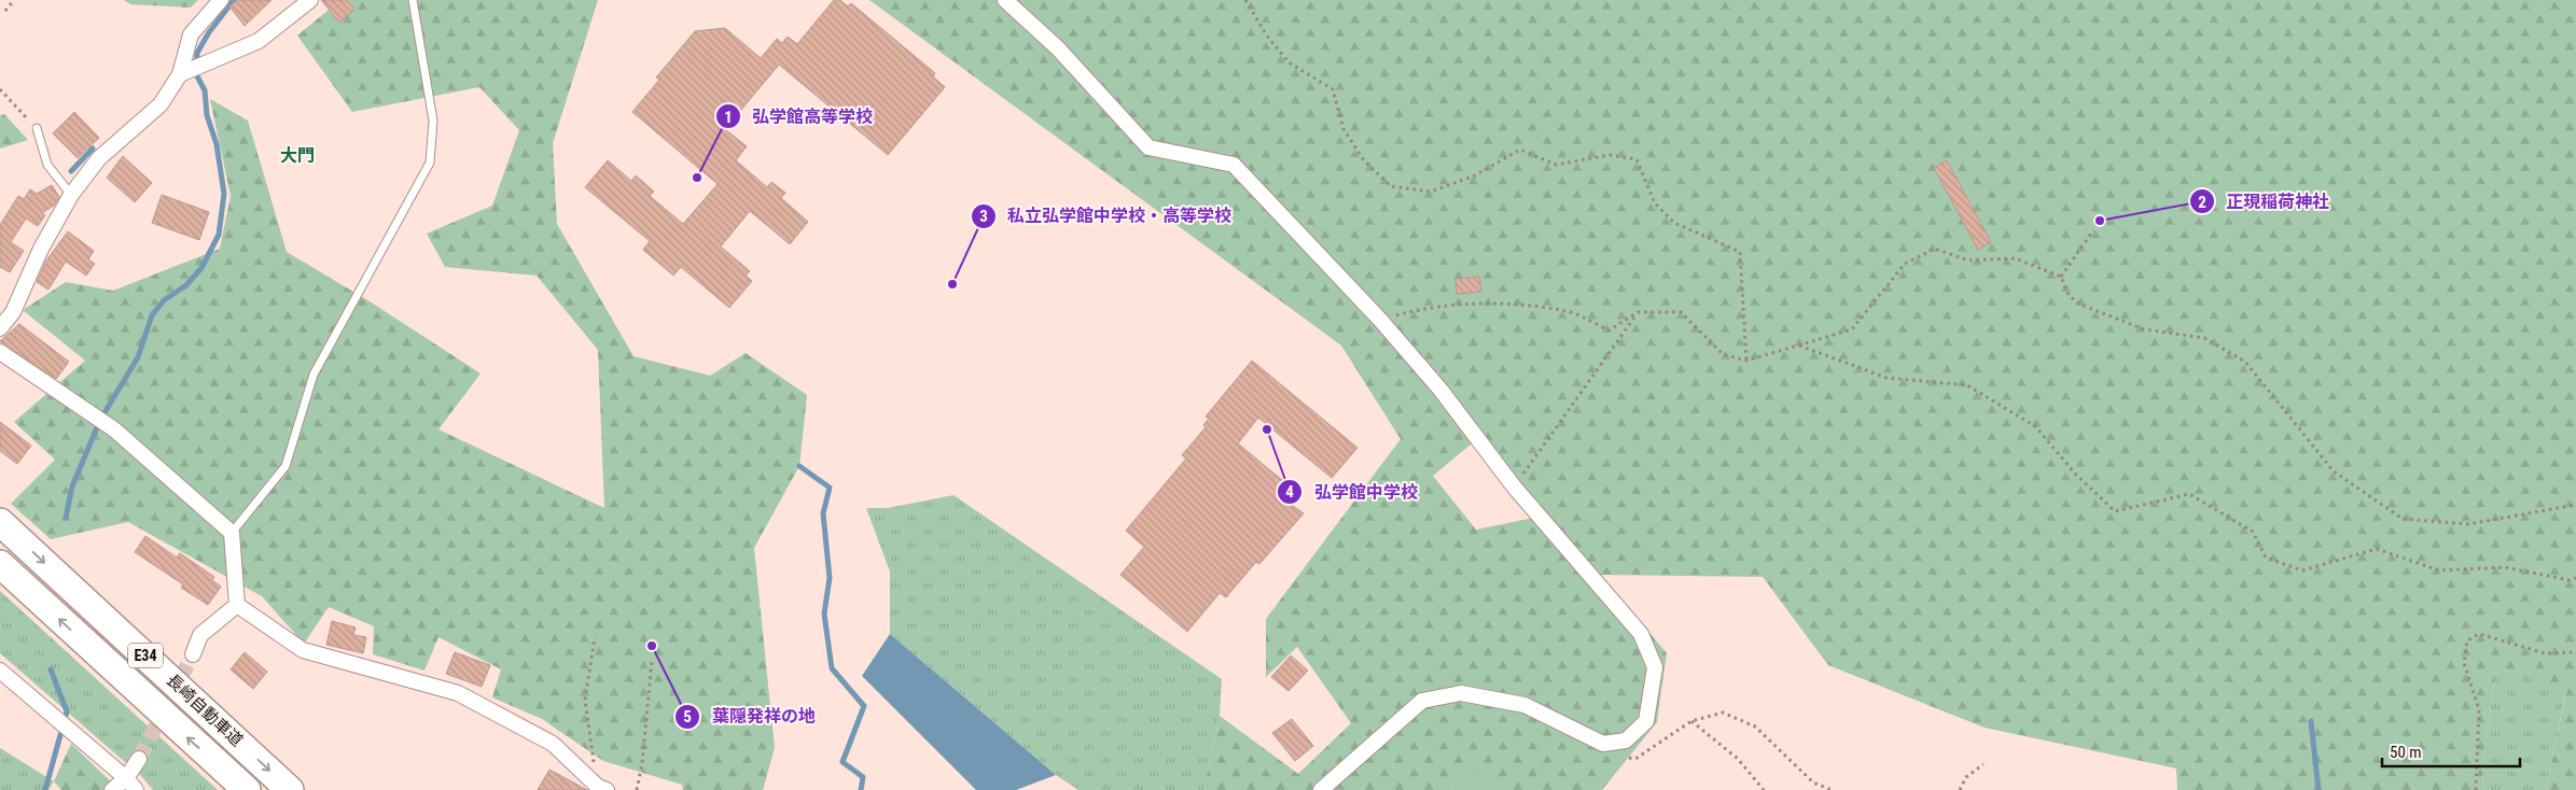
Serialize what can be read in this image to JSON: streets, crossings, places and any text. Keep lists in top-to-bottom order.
{
  "streets": {
    "highway": ["E34", "長崎自動車道"]
  },
  "districts": ["大門"],
  "places": [
    "弘学館高等学校",
    "正現稲荷神社",
    "私立弘学館中学校・高等学校",
    "弘学館中学校",
    "葉隠発祥の地"
  ],
  "scale_bar": "50 m"
}
